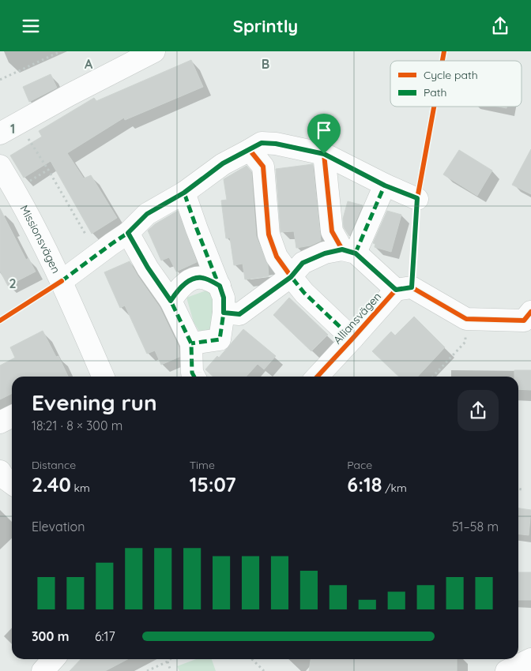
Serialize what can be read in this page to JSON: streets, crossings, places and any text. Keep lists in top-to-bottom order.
{
  "streets": {
    "street": ["Missionsvägen", "Alliansvägen"]
  },
  "legend": ["Cycle path", "Path"],
  "page": {
    "header": "Sprintly",
    "heading": ["Evening run", "18:21 · 8 × 300 m"],
    "stats": [
      ["Distance", "2.40 km"],
      ["Time", "15:07"],
      ["Pace", "6:18 /km"]
    ],
    "chart": ["Elevation", "51–58 m"],
    "list": [
      {
        "name": "300 m",
        "note": "6:17"
      }
    ]
  },
  "grid": {
    "columns": ["A", "B"],
    "rows": ["1", "2"]
  }
}
